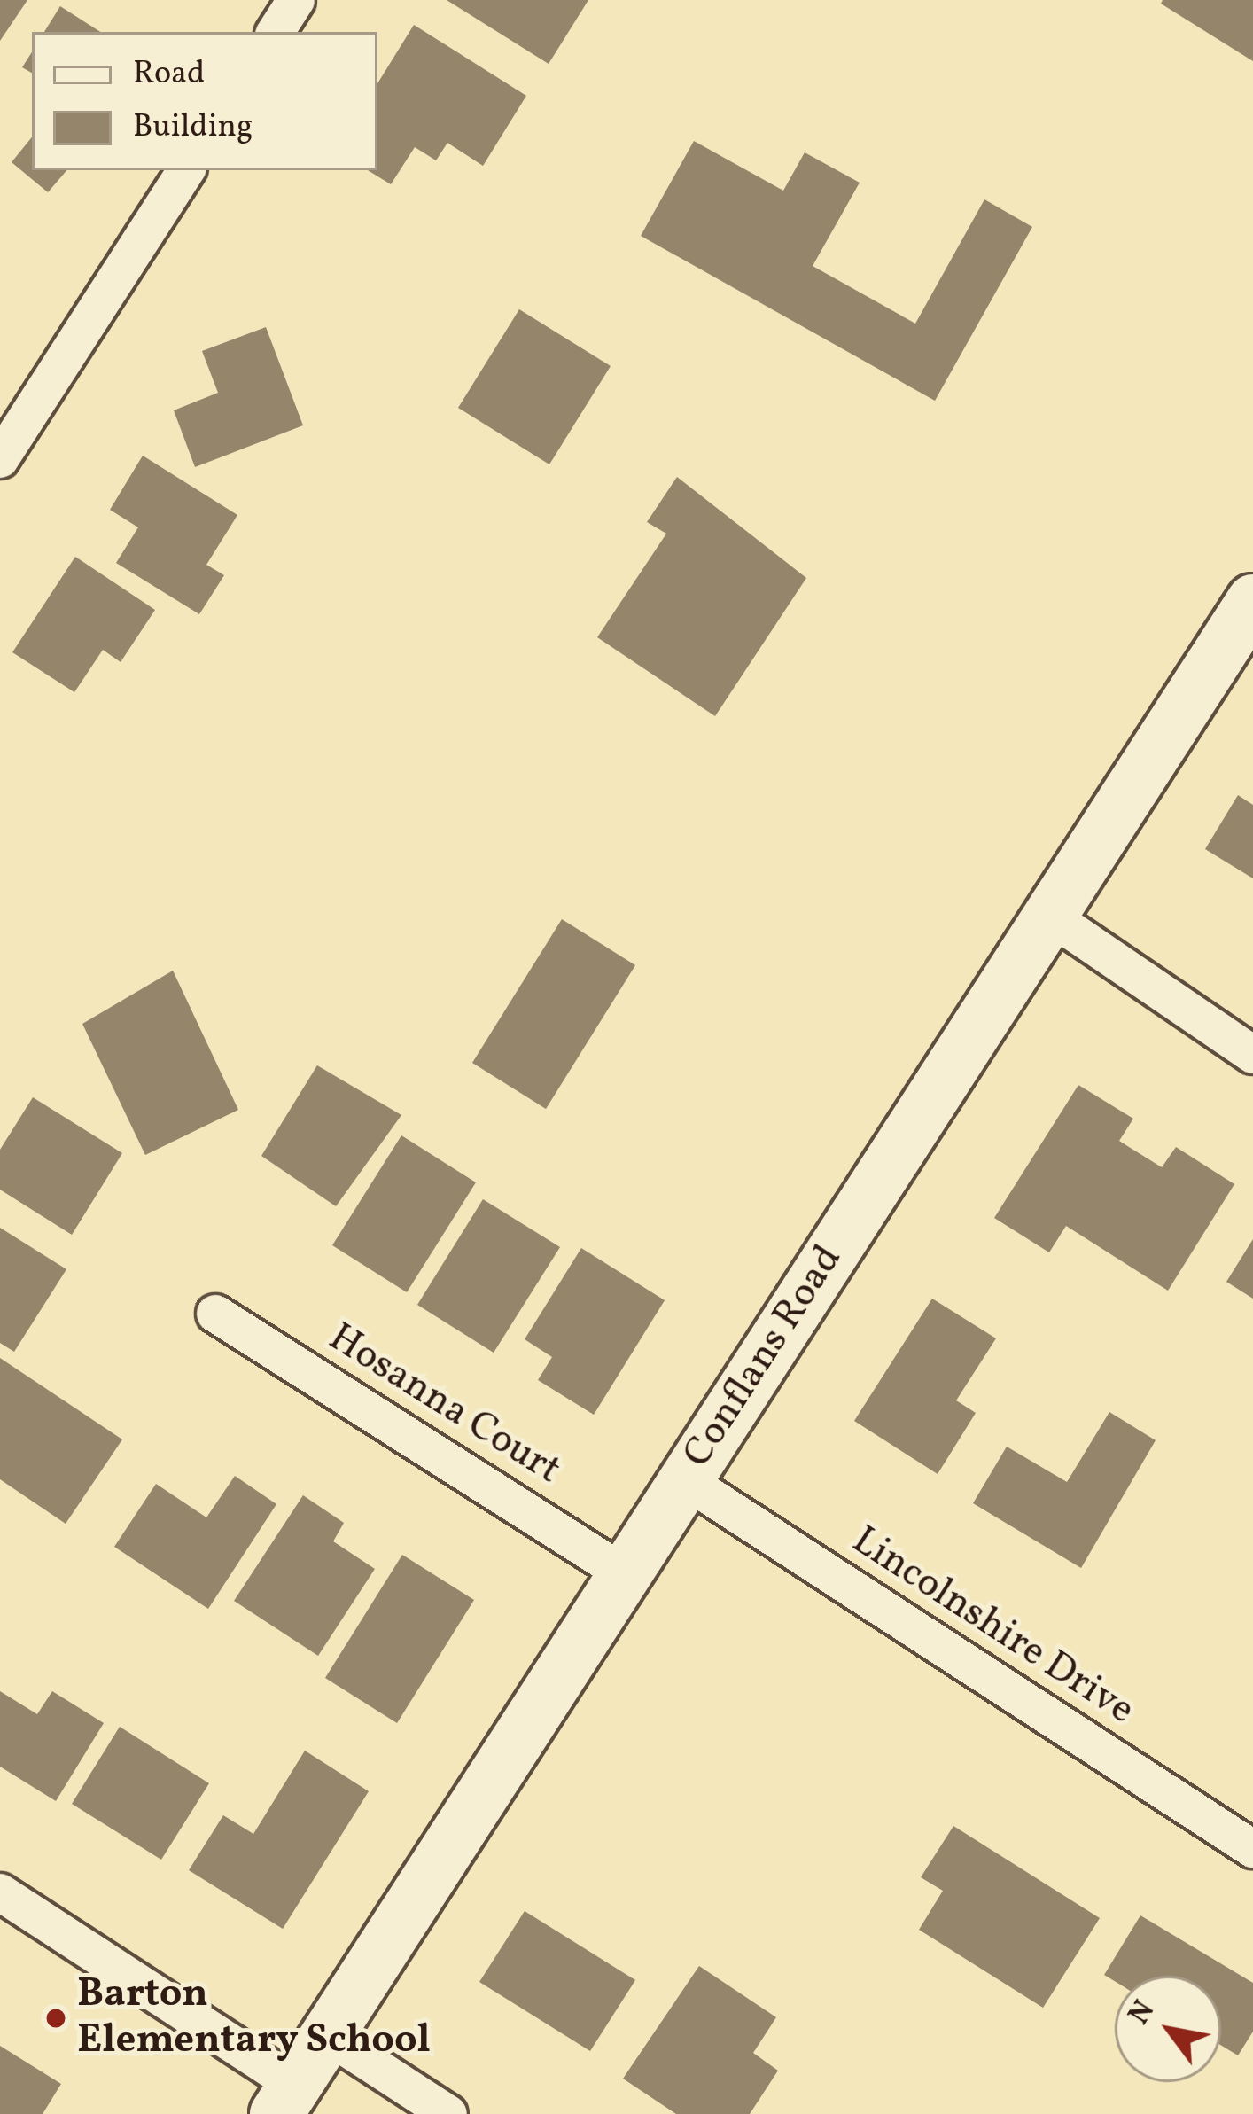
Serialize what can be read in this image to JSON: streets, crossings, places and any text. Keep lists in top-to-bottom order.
{
  "streets": {
    "main road": ["Conflans Road"],
    "street": ["Hosanna Court", "Lincolnshire Drive"]
  },
  "crossings": [
    ["Conflans Road", "Hosanna Court"],
    ["Conflans Road", "Lincolnshire Drive"]
  ],
  "places": ["Barton Elementary School"],
  "legend": ["Road", "Building"],
  "north": "top left"
}
